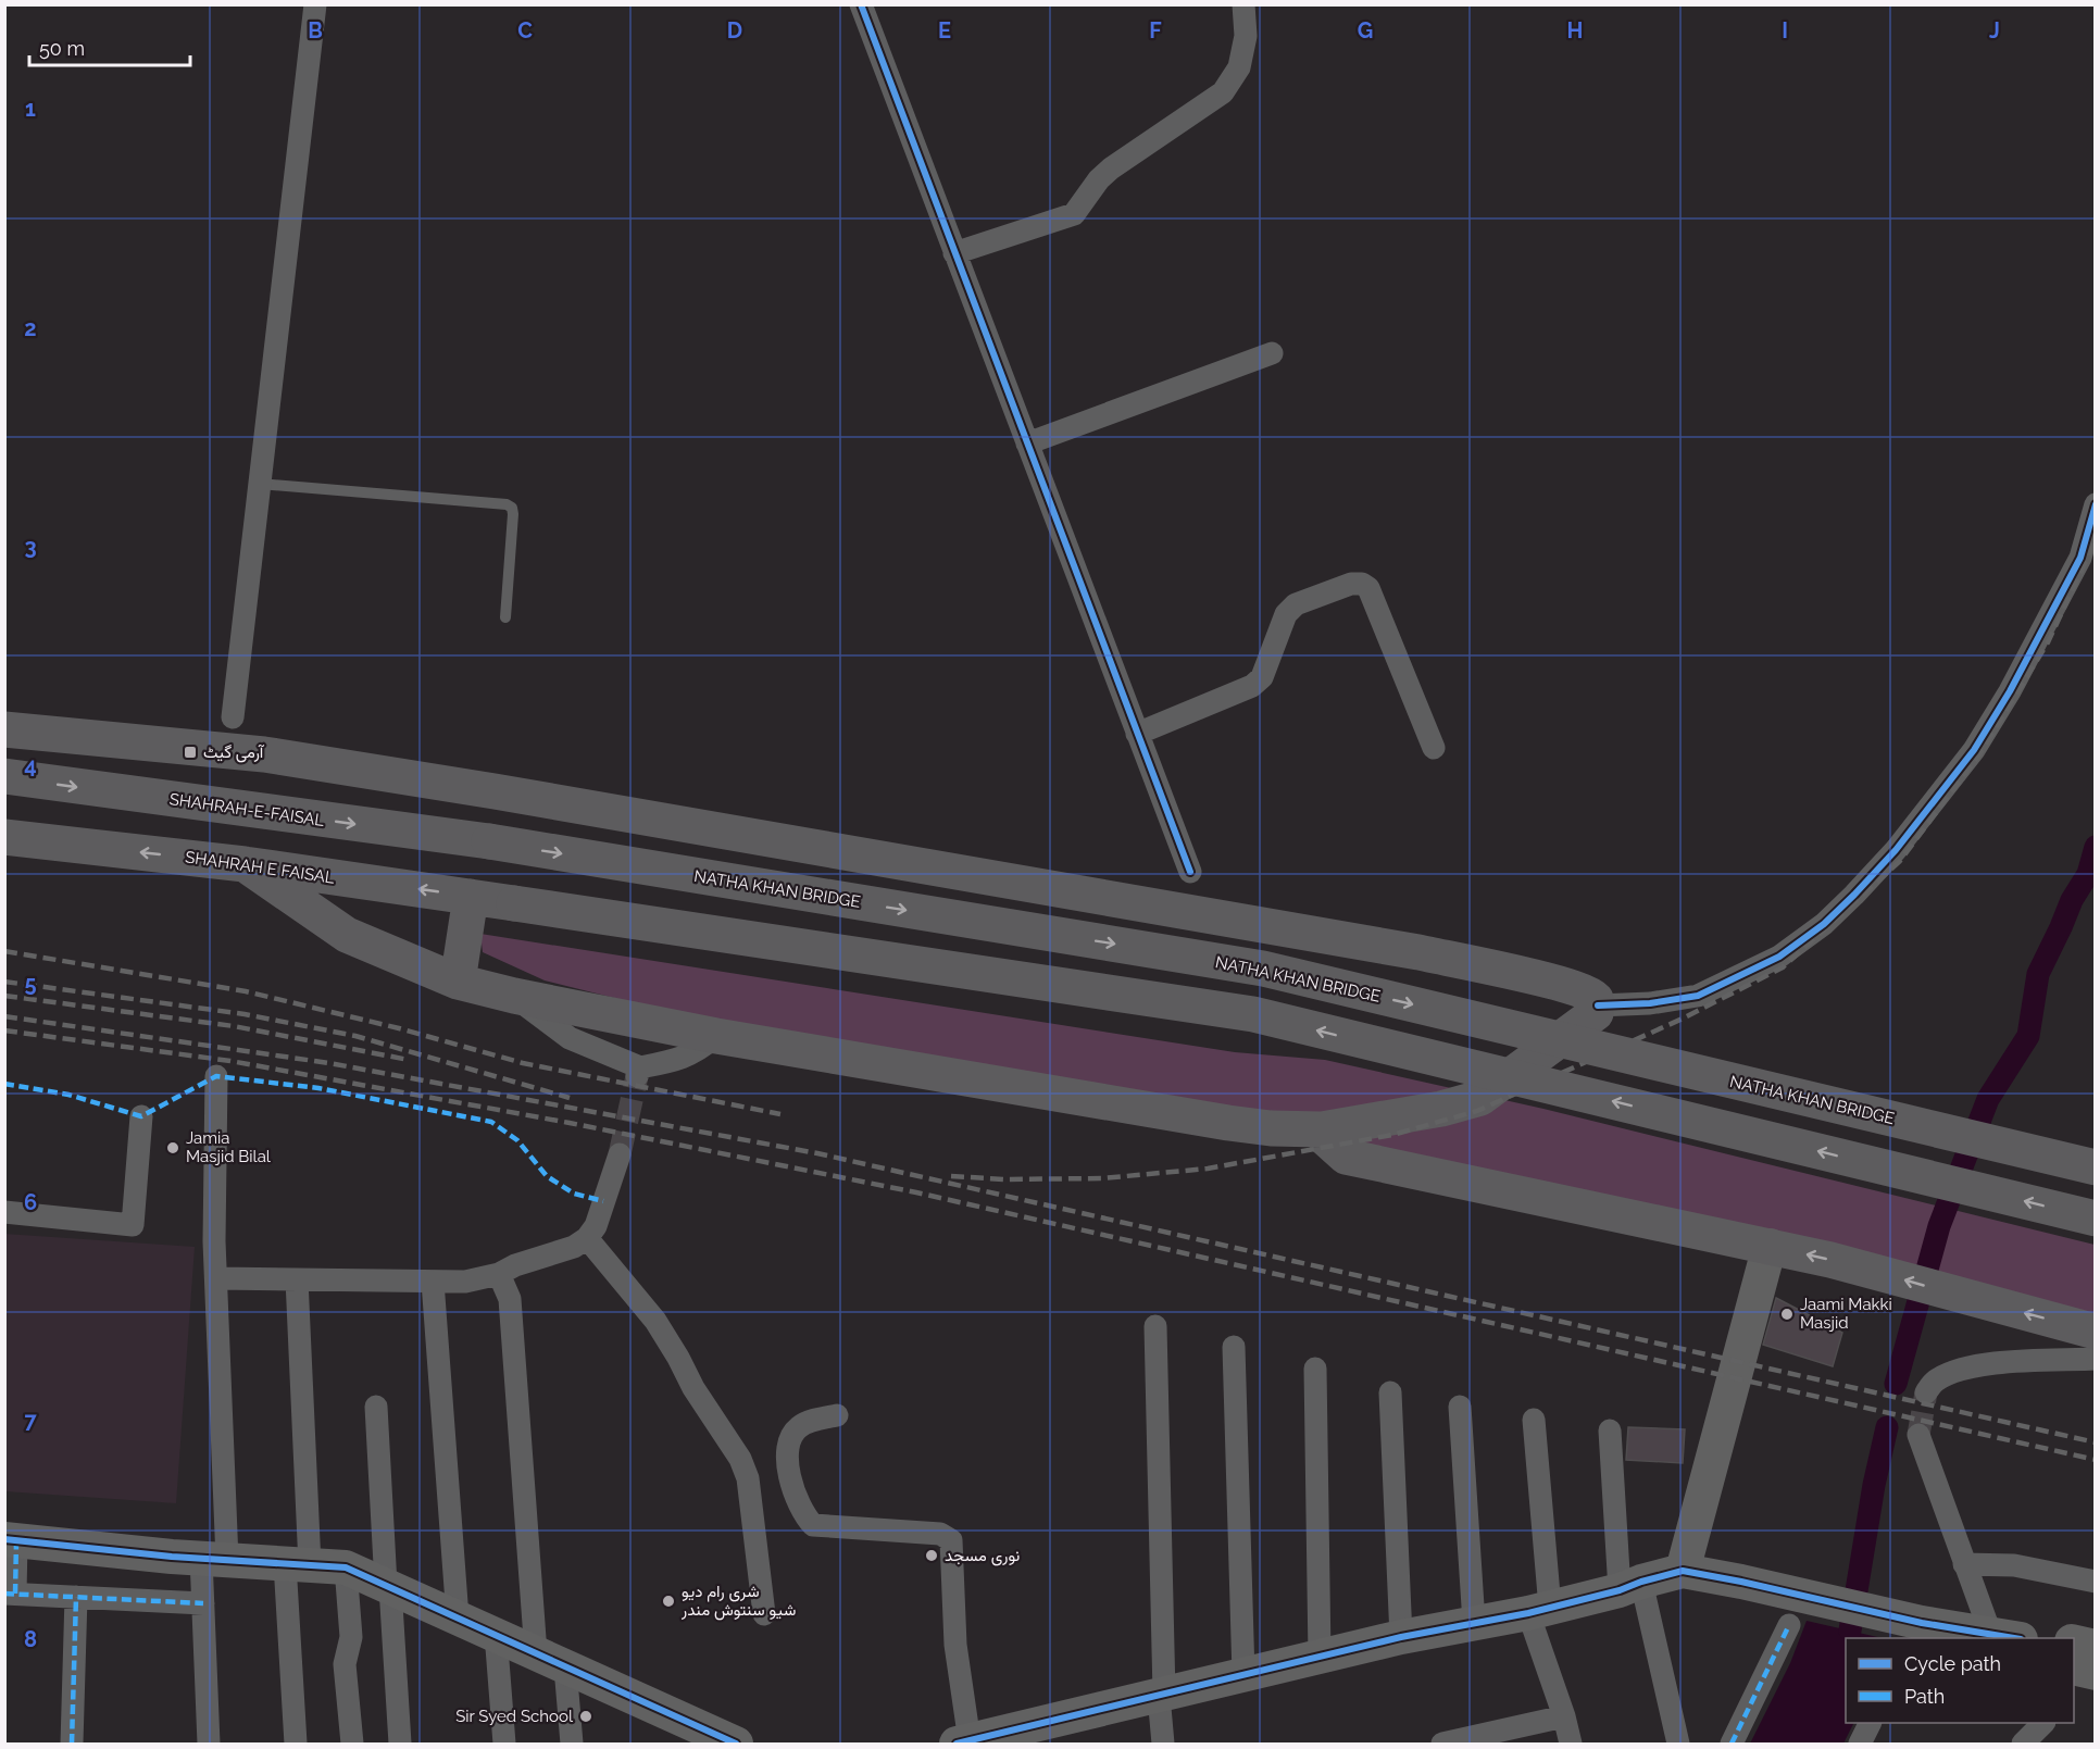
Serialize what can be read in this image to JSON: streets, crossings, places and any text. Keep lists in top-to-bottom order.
{
  "streets": {
    "highway": ["SHAHRAH-E-FAISAL", "SHAHRAH E FAISAL", "NATHA KHAN BRIDGE"]
  },
  "crossings": [
    ["SHAHRAH-E-FAISAL", "NATHA KHAN BRIDGE"]
  ],
  "places": {
    "transit": ["آرمی گیٹ"],
    "other": [
      "Jamia Masjid Bilal",
      "Jaami Makki Masjid",
      "نوری مسجد",
      "شری رام دیو شیو سنتوش مندر",
      "Sir Syed School"
    ]
  },
  "legend": ["Cycle path", "Path"],
  "scale_bar": "50 m",
  "grid": {
    "columns": [
      "B",
      "C",
      "D",
      "E",
      "F",
      "G",
      "H",
      "I",
      "J"
    ],
    "rows": [
      "1",
      "2",
      "3",
      "4",
      "5",
      "6",
      "7",
      "8"
    ]
  }
}
